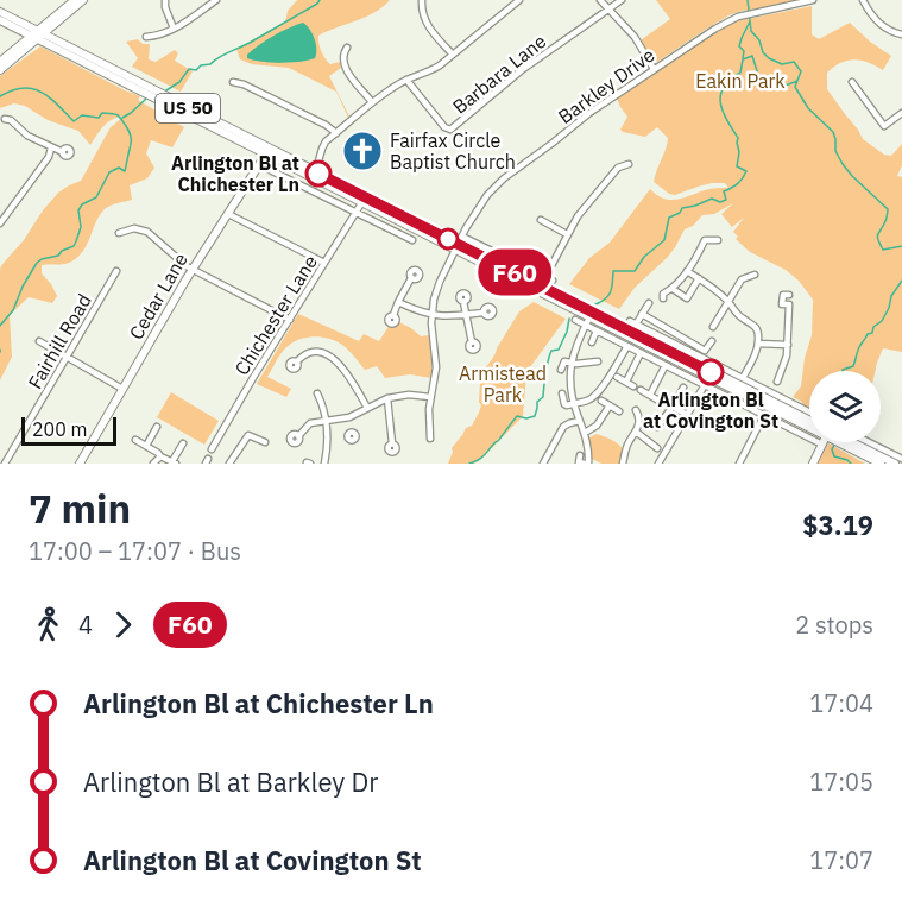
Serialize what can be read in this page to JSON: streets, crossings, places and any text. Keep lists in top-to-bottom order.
{
  "streets": {
    "main road": ["US 50", "Cedar Lane"],
    "street": [
      "Barbara Lane",
      "Barkley Drive",
      "Chichester Lane",
      "Fairhill Road"
    ]
  },
  "crossings": [
    ["Barkley Drive", "US 50"],
    ["US 50", "Cedar Lane"],
    ["US 50", "Chichester Lane"]
  ],
  "parks": ["Eakin Park", "Armistead Park"],
  "places": {
    "church": ["Fairfax Circle Baptist Church"],
    "other": ["Arlington Bl at Chichester Ln", "Arlington Bl at Covington St"]
  },
  "lines": ["bus line F60"],
  "scale_bar": "200 m",
  "page": {
    "on_map": "F60",
    "scale": "200 m",
    "heading": ["7 min", "17:00 – 17:07 · Bus", "$3.19"],
    "legs": ["4", "F60", "2 stops"],
    "list": [
      {
        "name": "Arlington Bl at Chichester Ln",
        "value": "17:04"
      },
      {
        "name": "Arlington Bl at Barkley Dr",
        "value": "17:05"
      },
      {
        "name": "Arlington Bl at Covington St",
        "value": "17:07"
      }
    ]
  }
}
